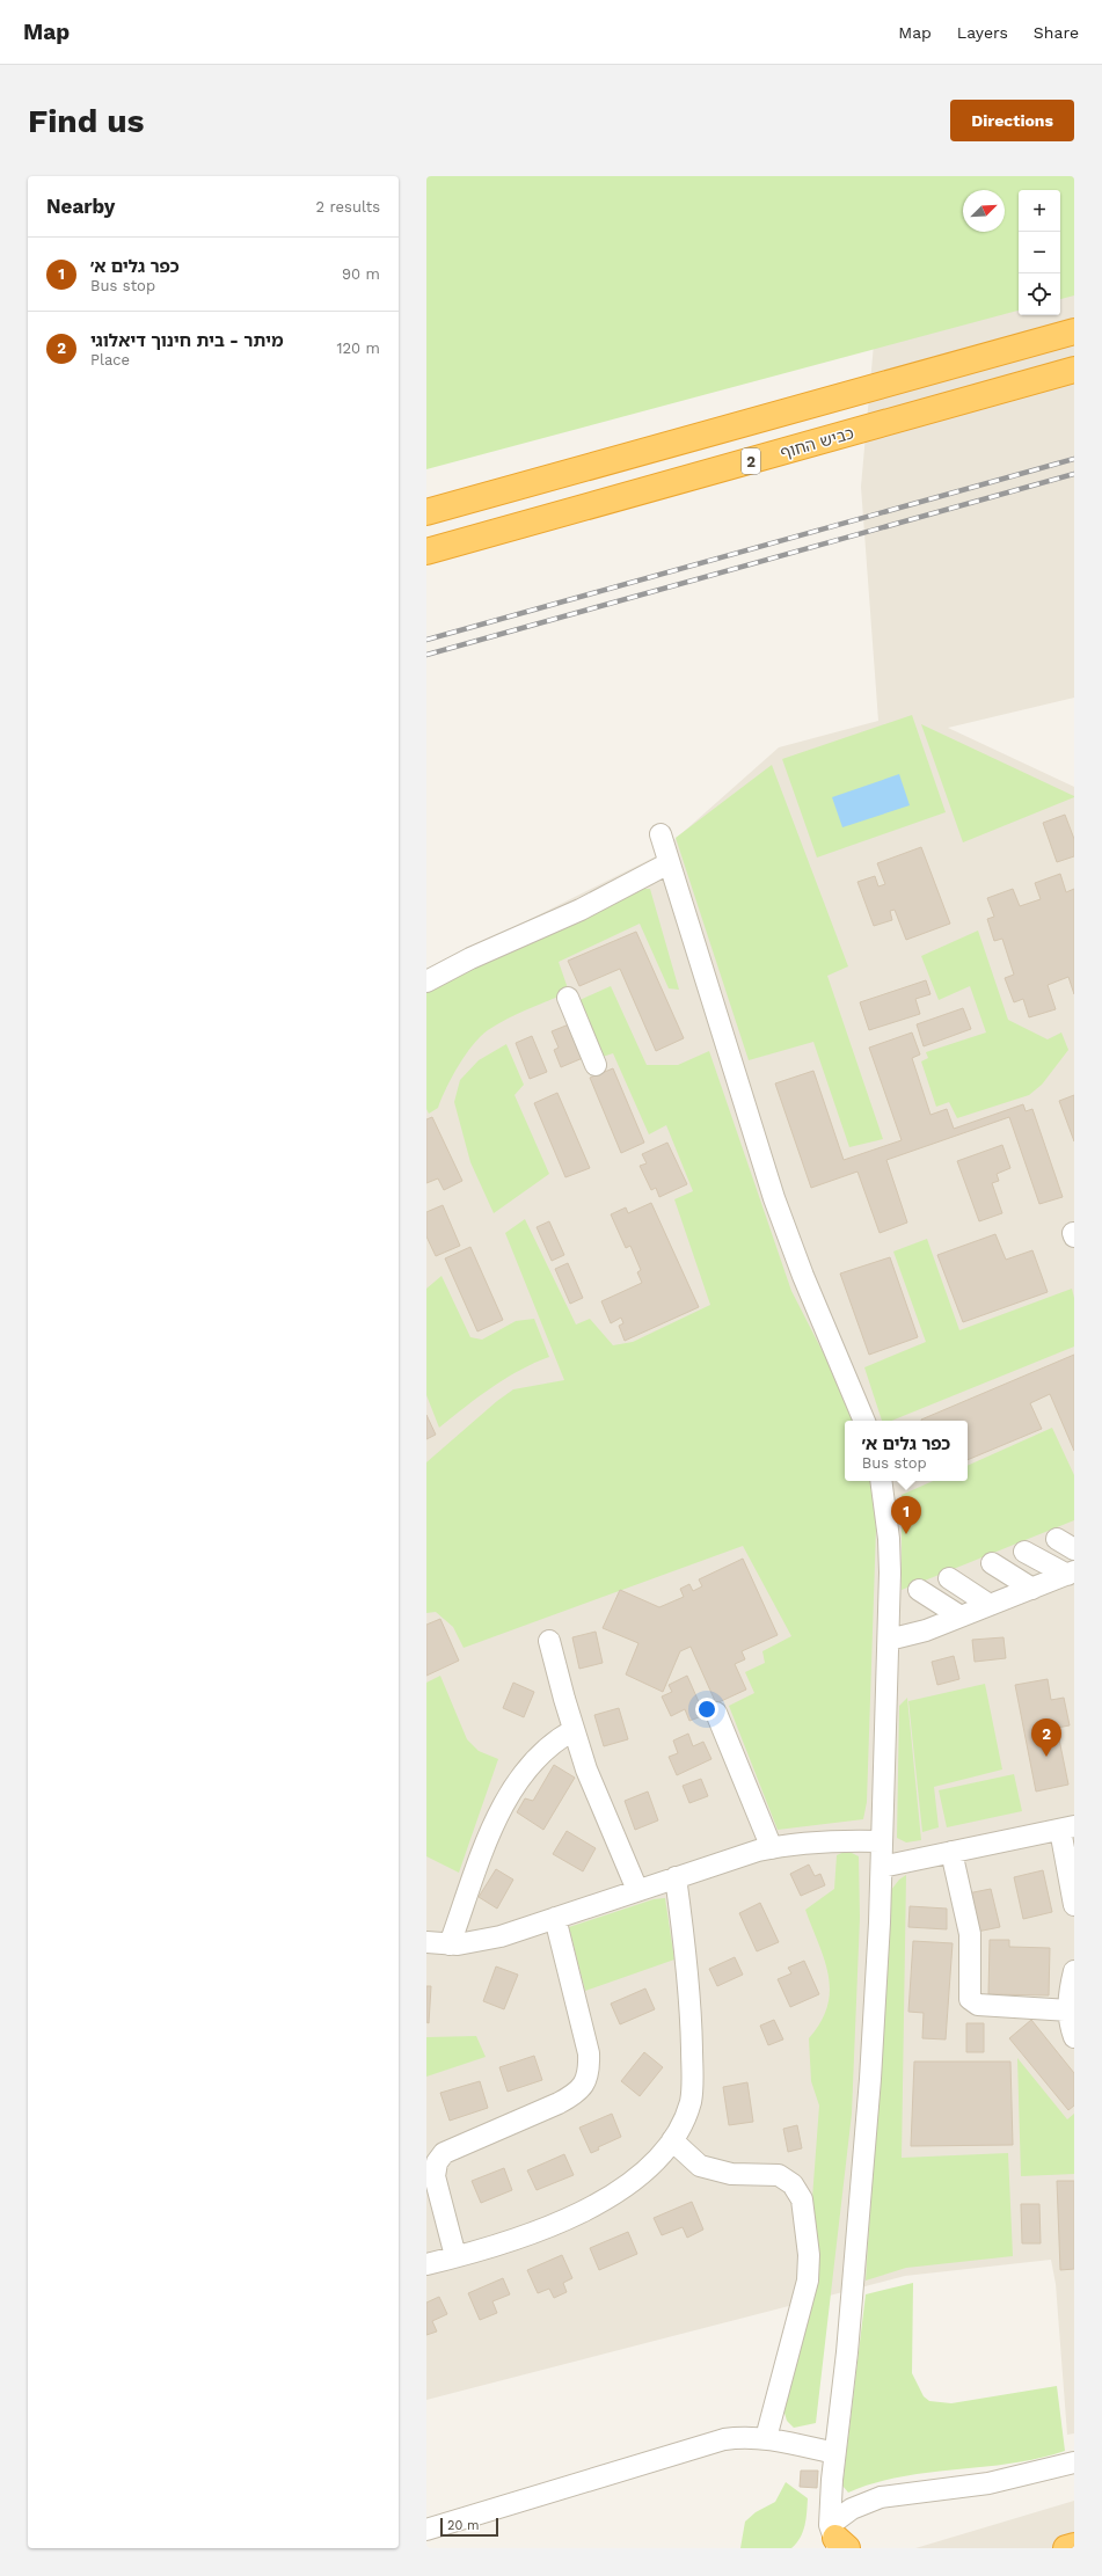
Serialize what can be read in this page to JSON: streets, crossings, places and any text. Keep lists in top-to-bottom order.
{
  "streets": {
    "highway": ["כביש החוף", "2"]
  },
  "scale_bar": "20 m",
  "north": "top right",
  "page": {
    "header": "Map",
    "nav": ["Map", "Layers", "Share"],
    "buttons": "Directions",
    "title": "Find us",
    "heading": ["Nearby", "2 results"],
    "map_buttons": ["+", "−"],
    "list": [
      {
        "mark": "1",
        "name": "כפר גלים א׳",
        "note": "Bus stop",
        "value": "90 m"
      },
      {
        "mark": "2",
        "name": "מיתר - בית חינוך דיאלוגי",
        "note": "Place",
        "value": "120 m"
      }
    ],
    "popup": ["כפר גלים א׳", "Bus stop"],
    "pins": ["1", "2"],
    "scale": "20 m"
  }
}
